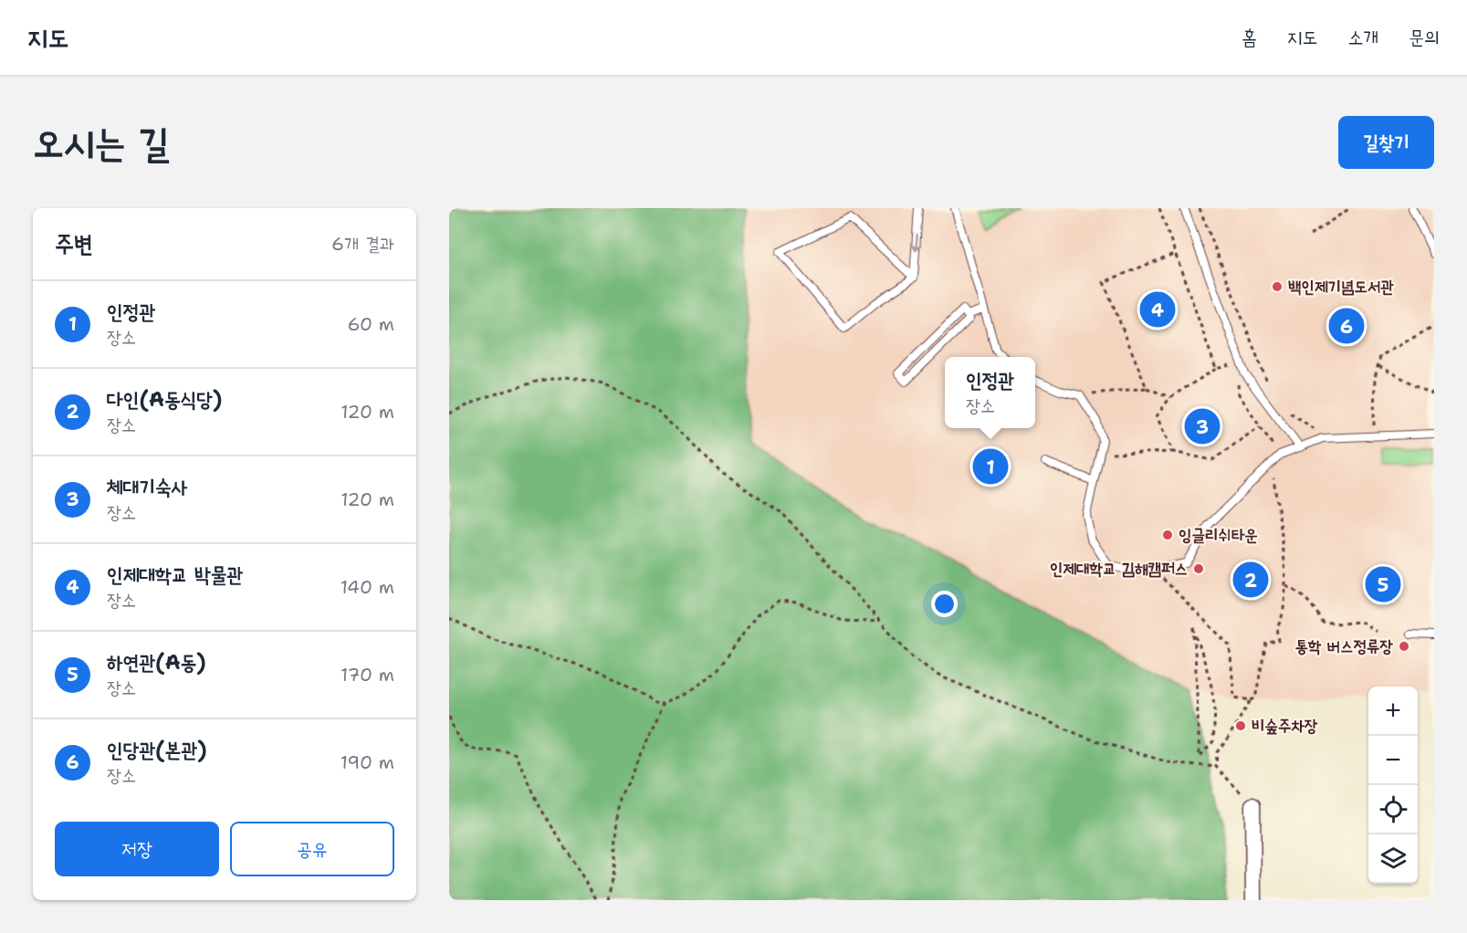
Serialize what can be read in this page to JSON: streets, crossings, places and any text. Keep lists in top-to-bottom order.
{
  "places": [
    "백인제기념도서관",
    "잉글리쉬타운",
    "인제대학교 김해캠퍼스",
    "통학 버스정류장",
    "비숲주차장"
  ],
  "page": {
    "header": "지도",
    "nav": [
      "홈",
      "지도",
      "소개",
      "문의"
    ],
    "buttons": [
      "길찾기",
      ["저장", "공유"]
    ],
    "title": "오시는 길",
    "heading": ["주변", "6개 결과"],
    "list": [
      {
        "mark": "1",
        "name": "인정관",
        "note": "장소",
        "value": "60 m"
      },
      {
        "mark": "2",
        "name": "다인(A동식당)",
        "note": "장소",
        "value": "120 m"
      },
      {
        "mark": "3",
        "name": "체대기숙사",
        "note": "장소",
        "value": "120 m"
      },
      {
        "mark": "4",
        "name": "인제대학교 박물관",
        "note": "장소",
        "value": "140 m"
      },
      {
        "mark": "5",
        "name": "하연관(A동)",
        "note": "장소",
        "value": "170 m"
      },
      {
        "mark": "6",
        "name": "인당관(본관)",
        "note": "장소",
        "value": "190 m"
      }
    ],
    "pins": [
      "4",
      "6",
      "3",
      "1",
      "2",
      "5"
    ],
    "popup": ["인정관", "장소"],
    "map_buttons": ["+", "−"]
  }
}
